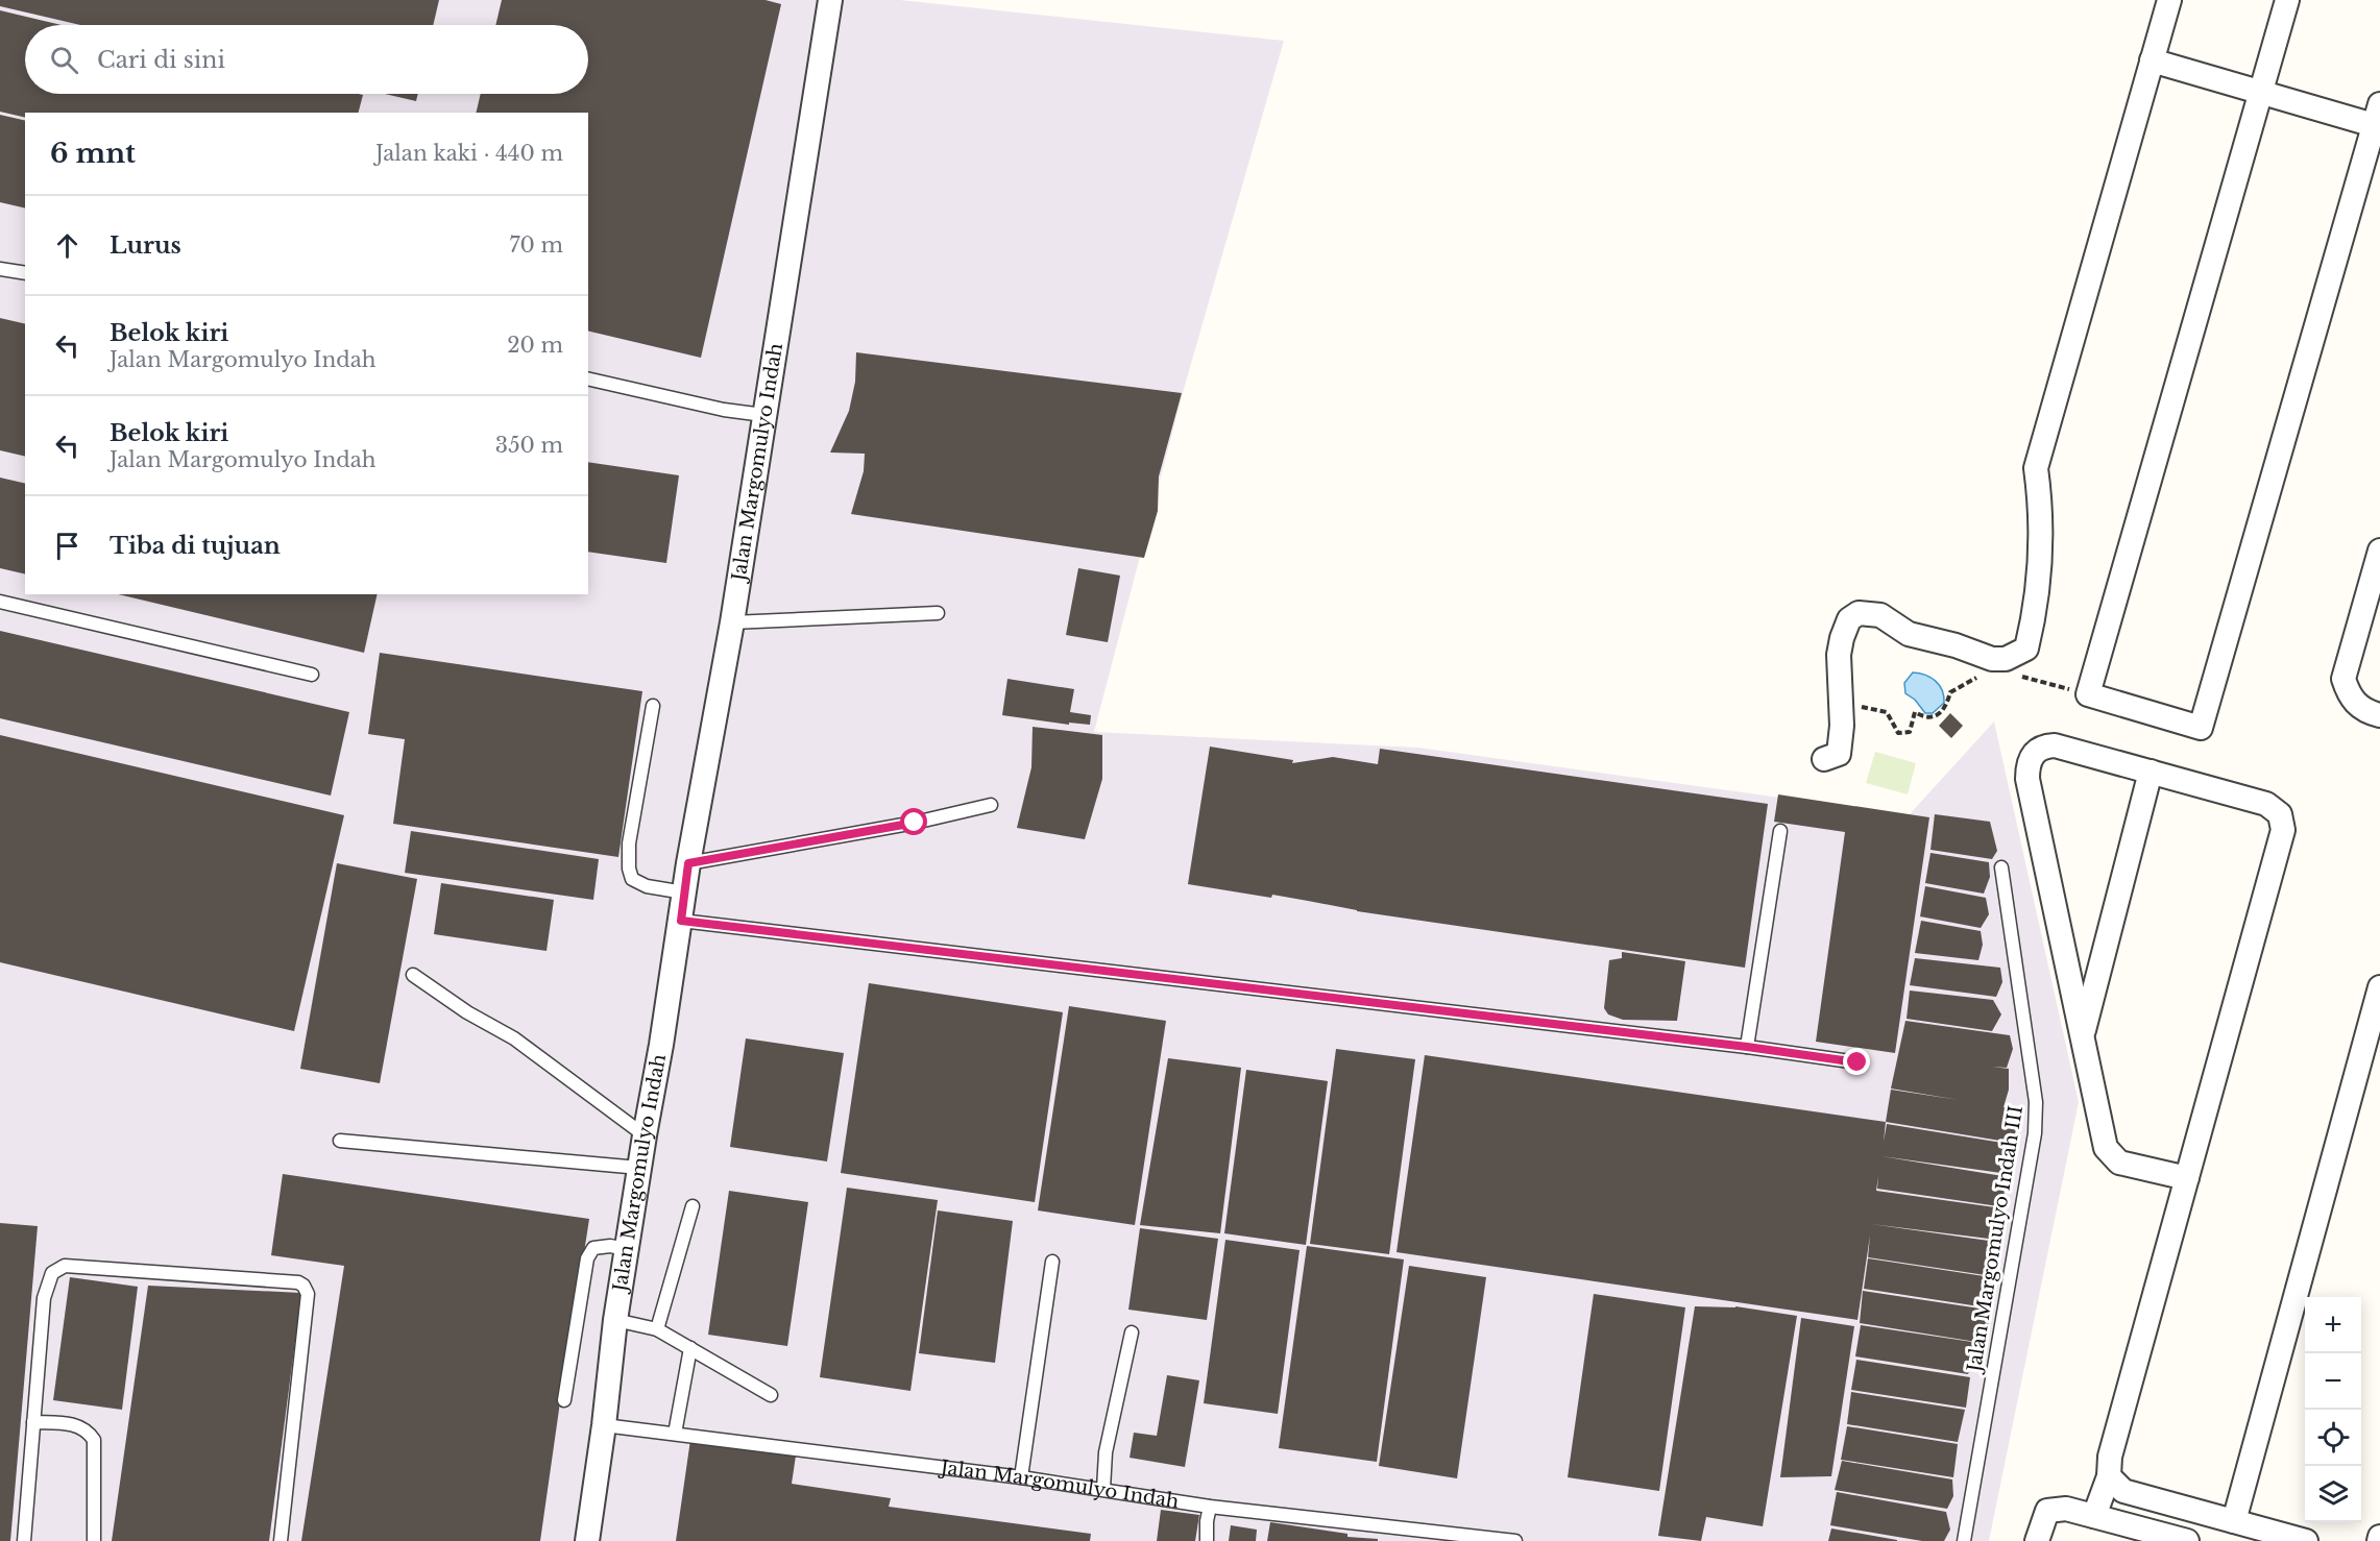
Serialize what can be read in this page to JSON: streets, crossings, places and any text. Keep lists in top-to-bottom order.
{
  "streets": {
    "street": ["Jalan Margomulyo Indah"],
    "lane": ["Jalan Margomulyo Indah III"]
  },
  "page": {
    "search": "Cari di sini",
    "heading": ["6 mnt", "Jalan kaki · 440 m"],
    "list": [
      ["Lurus", "70 m"],
      ["Belok kiri", "Jalan Margomulyo Indah", "20 m"],
      ["Belok kiri", "Jalan Margomulyo Indah", "350 m"],
      "Tiba di tujuan"
    ],
    "map_buttons": ["+", "−"]
  }
}
